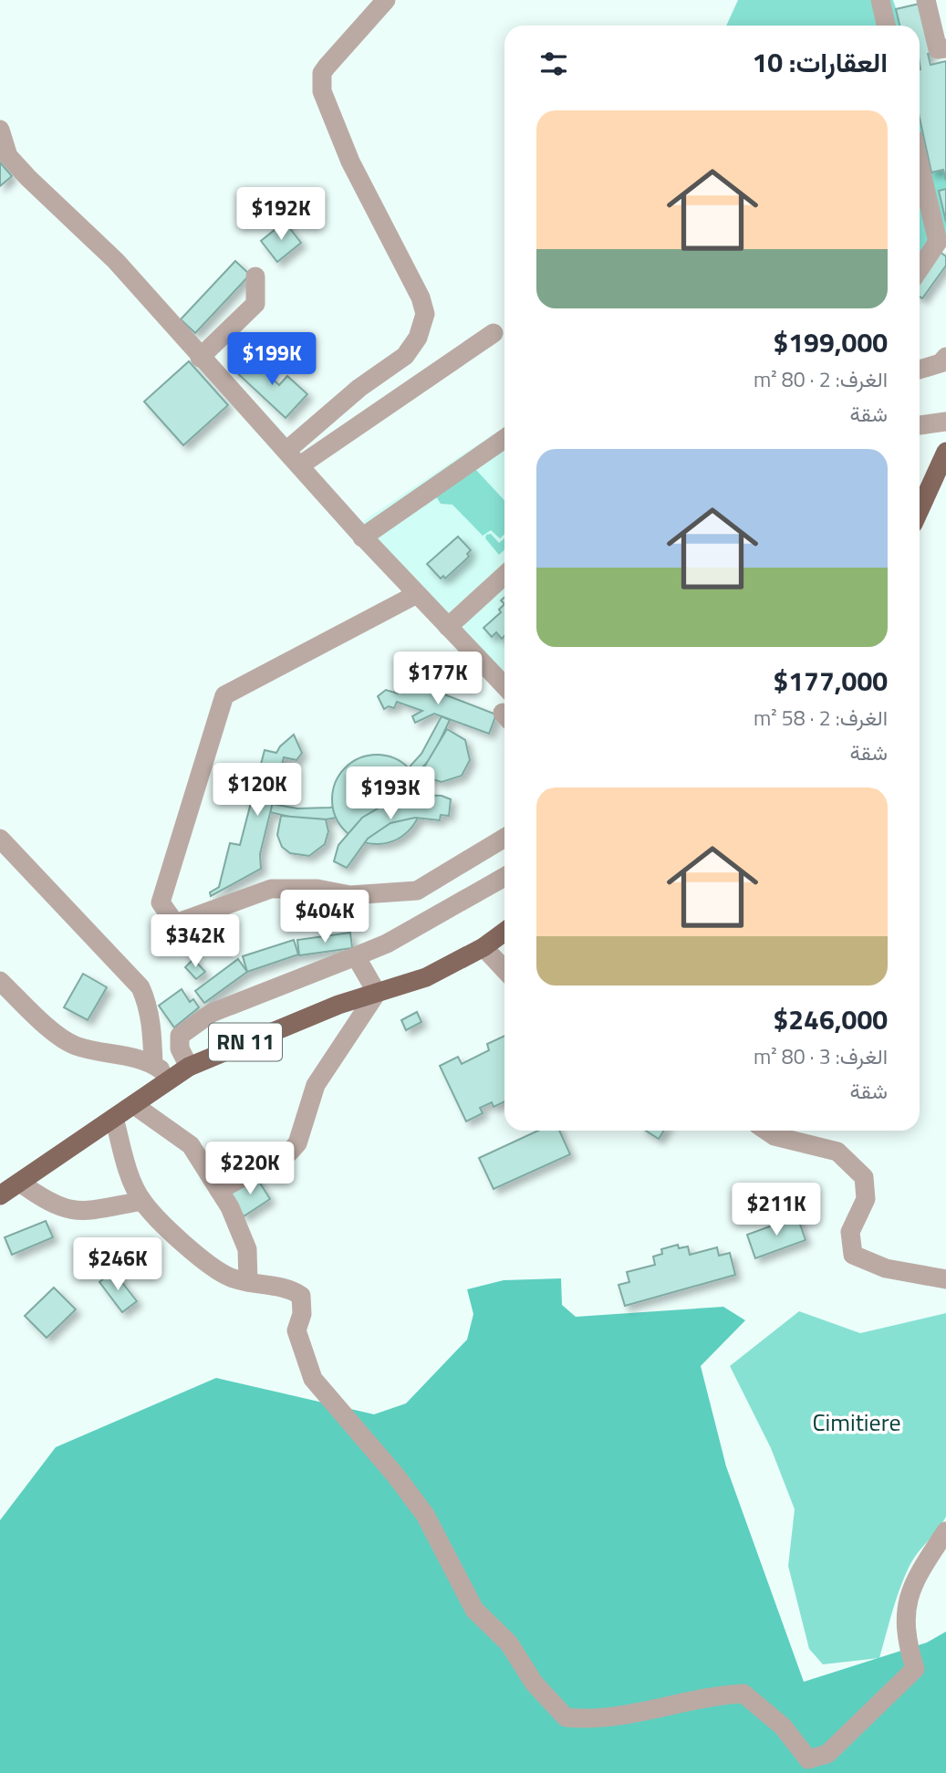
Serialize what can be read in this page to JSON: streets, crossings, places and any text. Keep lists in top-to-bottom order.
{
  "streets": {
    "main road": ["RN 11"]
  },
  "parks": ["Cimitiere"],
  "page": {
    "heading": "العقارات: 10",
    "list": [
      {
        "name": "$199,000",
        "note": "الغرف: 2 · 80 m² · شقة"
      },
      {
        "name": "$177,000",
        "note": "الغرف: 2 · 58 m² · شقة"
      },
      {
        "name": "$246,000",
        "note": "الغرف: 3 · 80 m² · شقة"
      }
    ],
    "price": [
      "$192K",
      "$199K",
      "$177K",
      "$120K",
      "$193K",
      "$404K",
      "$342K",
      "$220K",
      "$211K",
      "$246K"
    ]
  }
}
